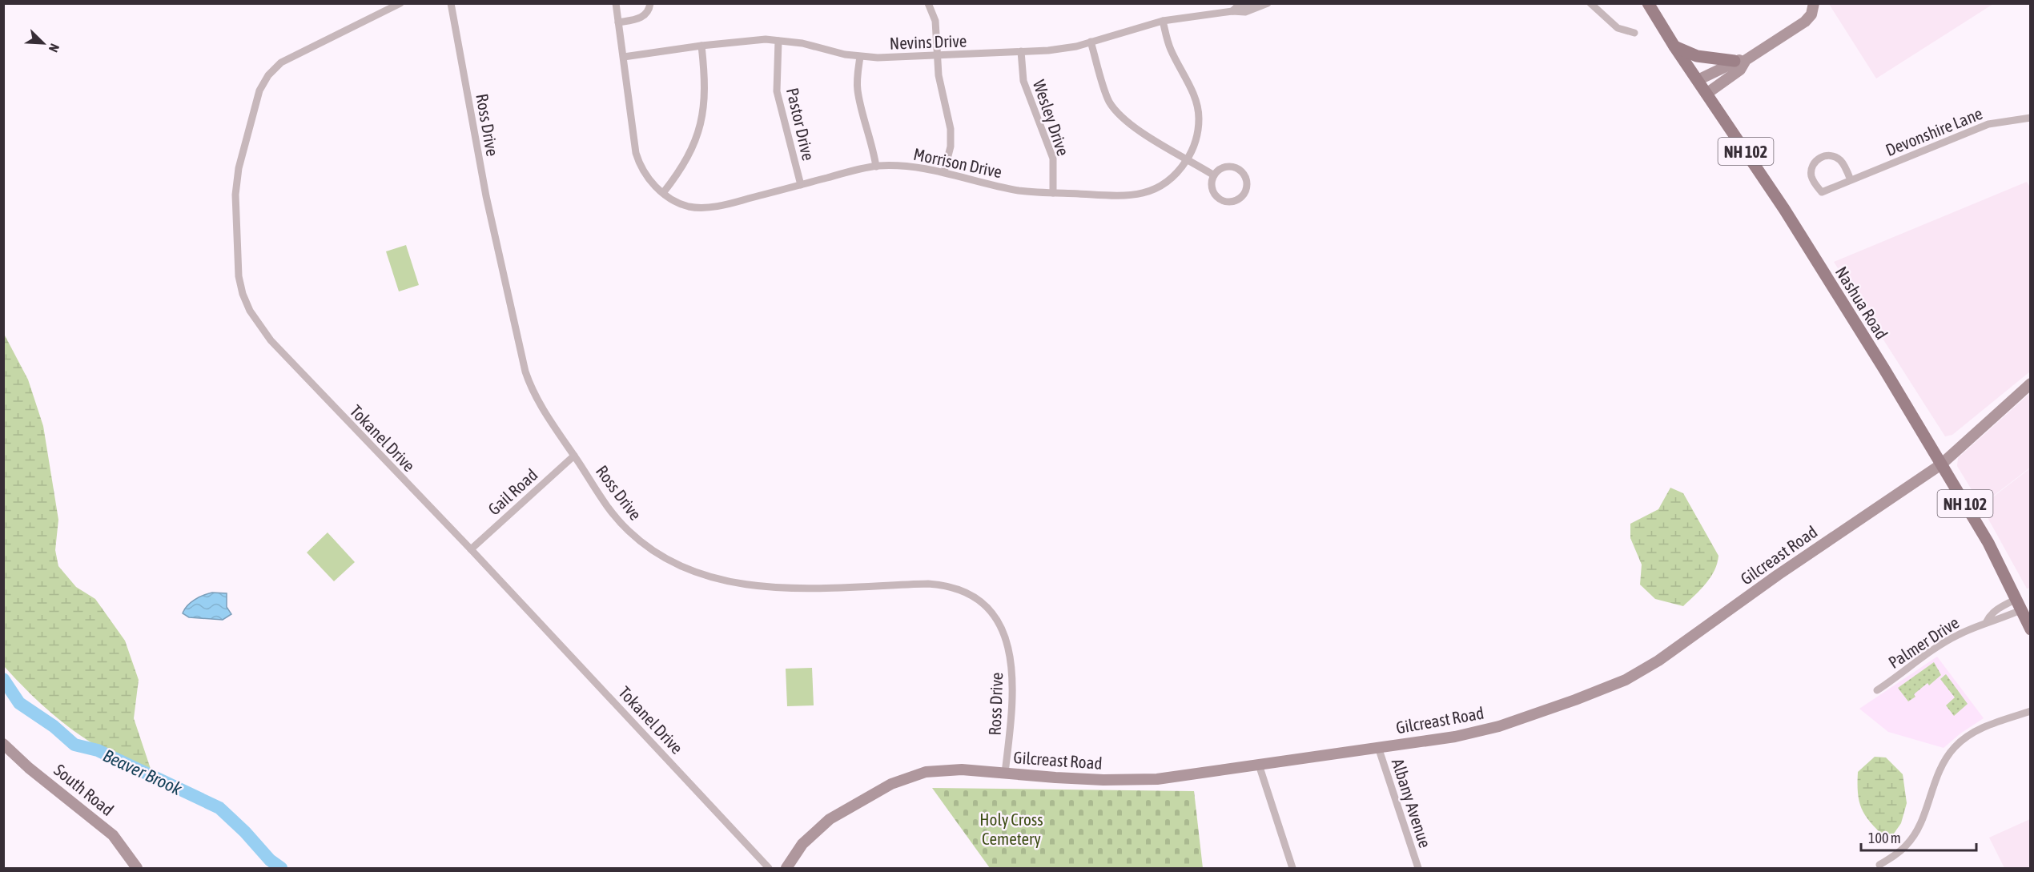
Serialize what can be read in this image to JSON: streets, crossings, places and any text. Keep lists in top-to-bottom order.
{
  "streets": {
    "main road": ["NH 102", "Nashua Road"],
    "street": [
      "Nevins Drive",
      "Wesley Drive",
      "Pastor Drive",
      "Ross Drive",
      "Devonshire Lane",
      "Morrison Drive",
      "Tokanel Drive",
      "Gail Road",
      "Gilcreast Road",
      "Palmer Drive",
      "South Road",
      "Albany Avenue"
    ]
  },
  "crossings": [
    ["Nevins Drive", "Wesley Drive"],
    ["Nevins Drive", "Pastor Drive"],
    ["Nevins Drive", "Morrison Drive"],
    ["Wesley Drive", "Morrison Drive"],
    ["Pastor Drive", "Morrison Drive"],
    ["Ross Drive", "Gail Road"],
    ["Ross Drive", "Gilcreast Road"],
    ["Nashua Road", "Gilcreast Road"],
    ["Nashua Road", "Palmer Drive"],
    ["Tokanel Drive", "Gail Road"],
    ["Gilcreast Road", "Albany Avenue"]
  ],
  "water": ["Beaver Brook"],
  "parks": ["Holy Cross Cemetery"],
  "scale_bar": "100 m",
  "north": "bottom right"
}
